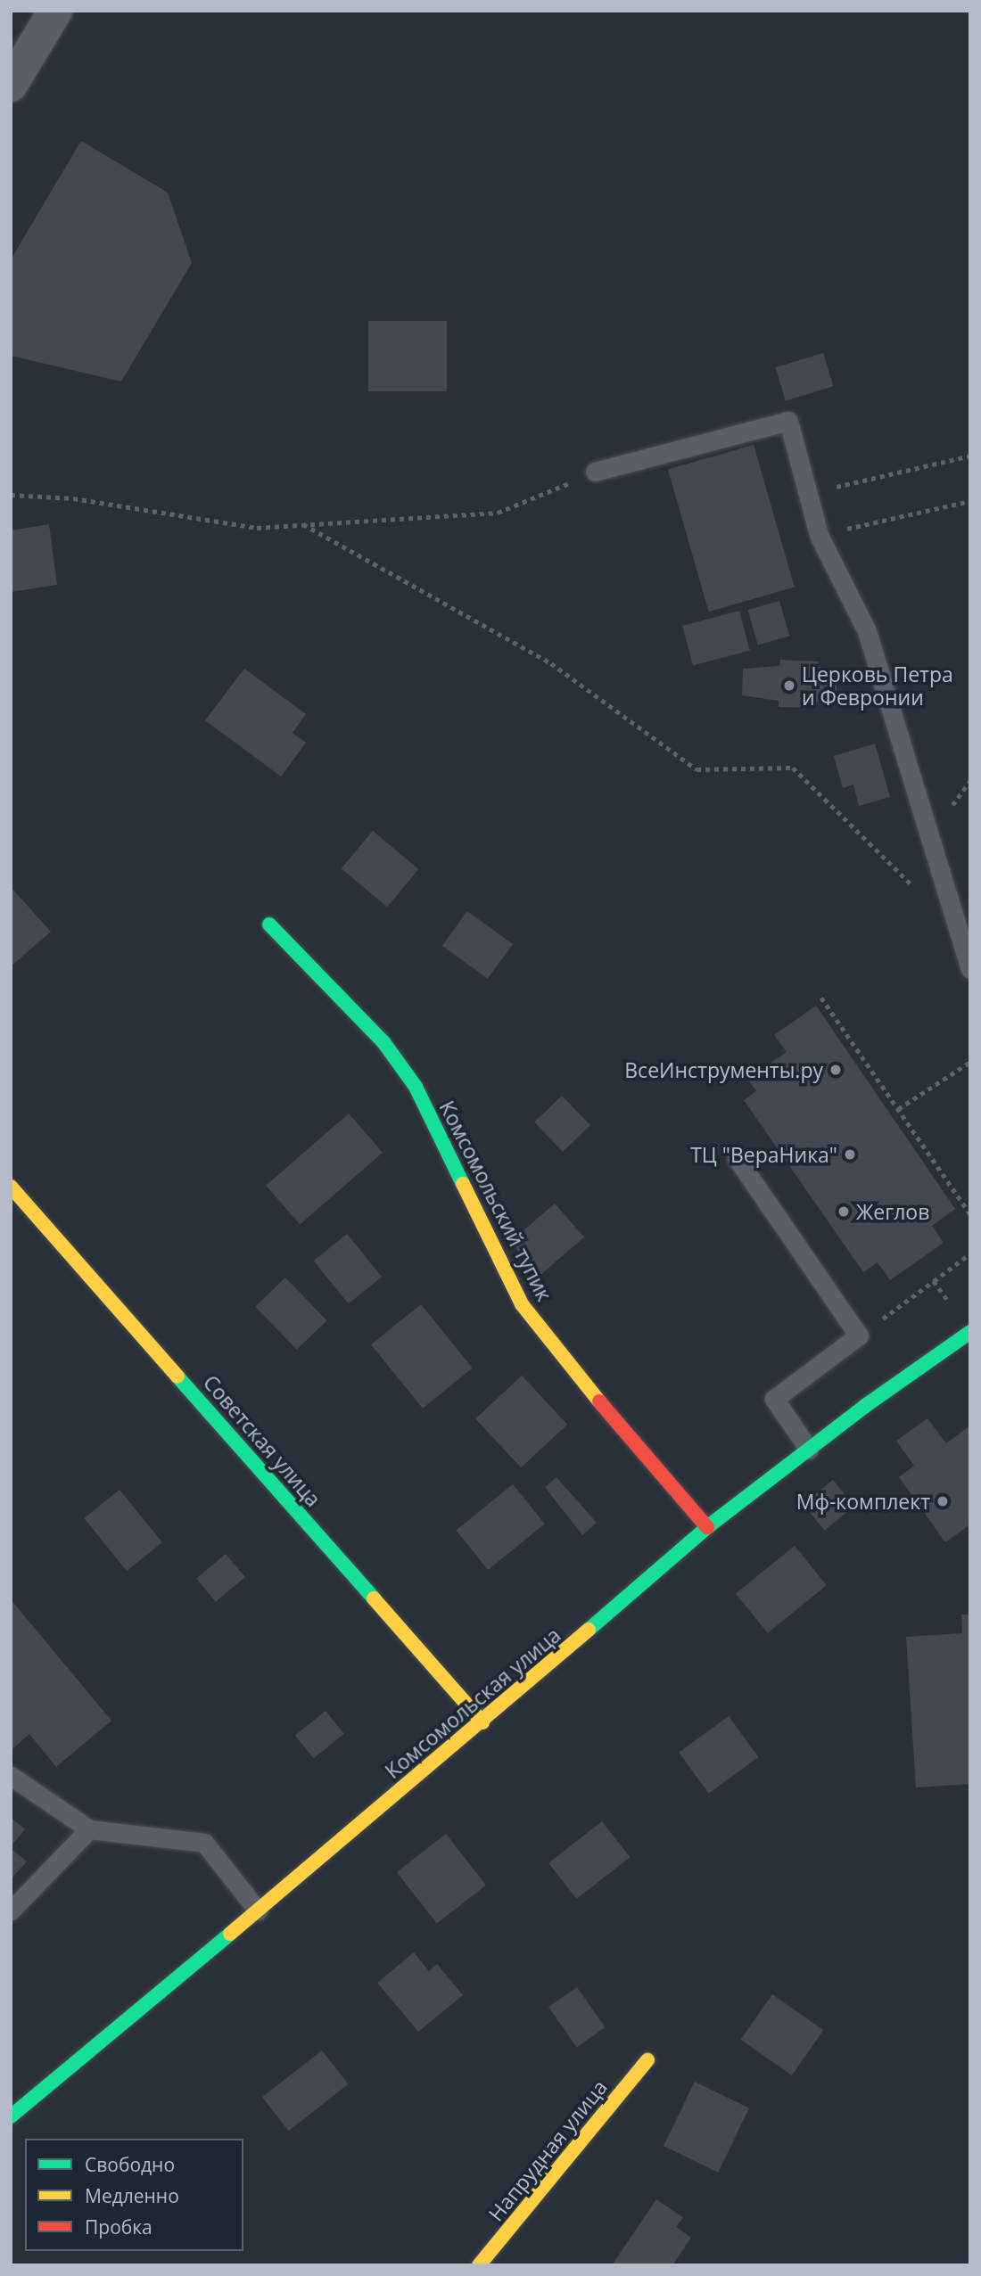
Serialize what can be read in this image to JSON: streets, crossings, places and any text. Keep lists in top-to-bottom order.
{
  "streets": {
    "street": [
      "Комсомольский тупик",
      "Советская улица",
      "Комсомольская улица",
      "Напрудная улица"
    ]
  },
  "crossings": [
    ["Комсомольский тупик", "Комсомольская улица"],
    ["Советская улица", "Комсомольская улица"]
  ],
  "places": [
    "Церковь Петра и Февронии",
    "ВсеИнструменты.ру",
    "ТЦ \"ВераНика\"",
    "Жеглов",
    "Мф-комплект"
  ],
  "legend": ["Свободно", "Медленно", "Пробка"]
}
